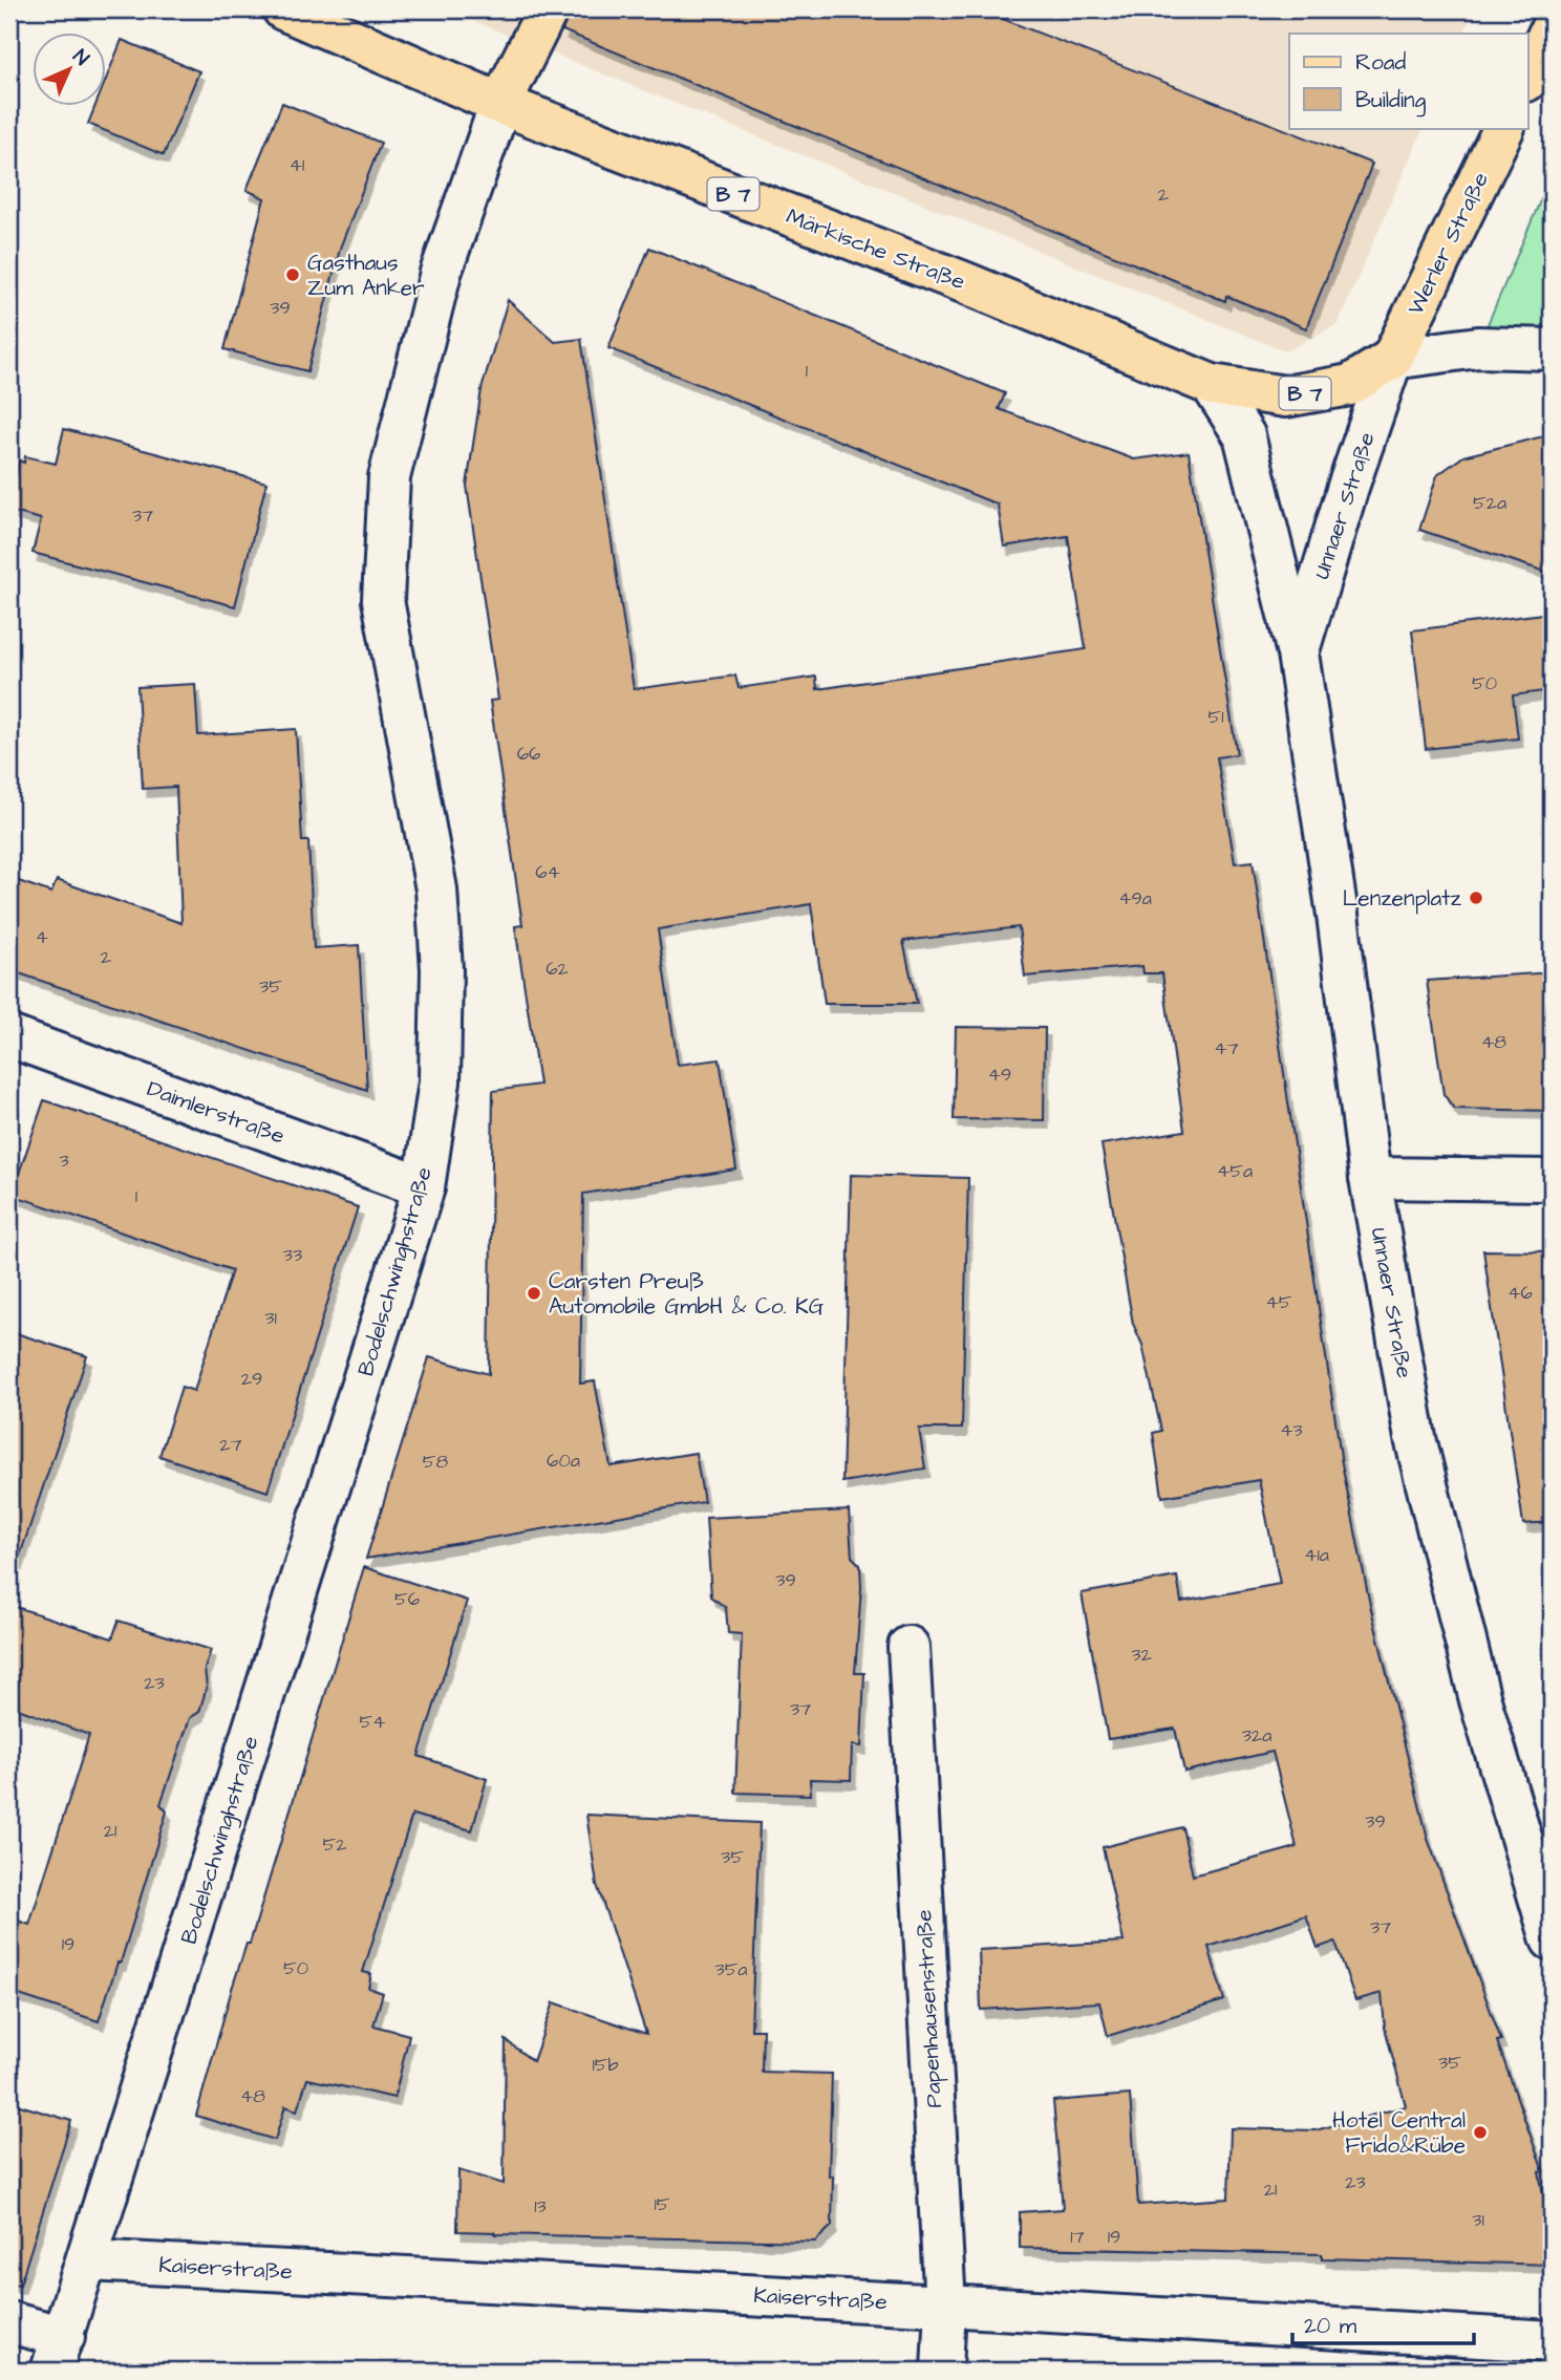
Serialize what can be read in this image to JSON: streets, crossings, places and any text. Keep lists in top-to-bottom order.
{
  "streets": {
    "main road": ["B 7", "Werler Straße", "Märkische Straße"],
    "street": [
      "Unnaer Straße",
      "Daimlerstraße",
      "Bodelschwinghstraße",
      "Papenhausenstraße",
      "Kaiserstraße"
    ]
  },
  "crossings": [
    ["Werler Straße", "Märkische Straße"],
    ["Werler Straße", "Unnaer Straße"],
    ["Märkische Straße", "Unnaer Straße"],
    ["Märkische Straße", "Bodelschwinghstraße"],
    ["Daimlerstraße", "Bodelschwinghstraße"],
    ["Bodelschwinghstraße", "Kaiserstraße"],
    ["Papenhausenstraße", "Kaiserstraße"]
  ],
  "places": [
    "Gasthaus Zum Anker",
    "Lenzenplatz",
    "Carsten Preuß Automobile GmbH & Co. KG",
    "Hotel Central Frido&Rübe"
  ],
  "house_numbers": [
    "41",
    "2",
    "39",
    "1",
    "52a",
    "37",
    "50",
    "51",
    "66",
    "64",
    "49a",
    "4",
    "2",
    "62",
    "35",
    "48",
    "47",
    "49",
    "3",
    "45a",
    "1",
    "33",
    "46",
    "45",
    "31",
    "29",
    "43",
    "27",
    "60a",
    "58",
    "41a",
    "39",
    "56",
    "32",
    "23",
    "37",
    "54",
    "32a",
    "39",
    "21",
    "52",
    "35",
    "37",
    "19",
    "50",
    "35a",
    "35",
    "15b",
    "48",
    "23",
    "21",
    "15",
    "13",
    "31",
    "17",
    "19"
  ],
  "legend": ["Road", "Building"],
  "scale_bar": "20 m",
  "north": "top right"
}
